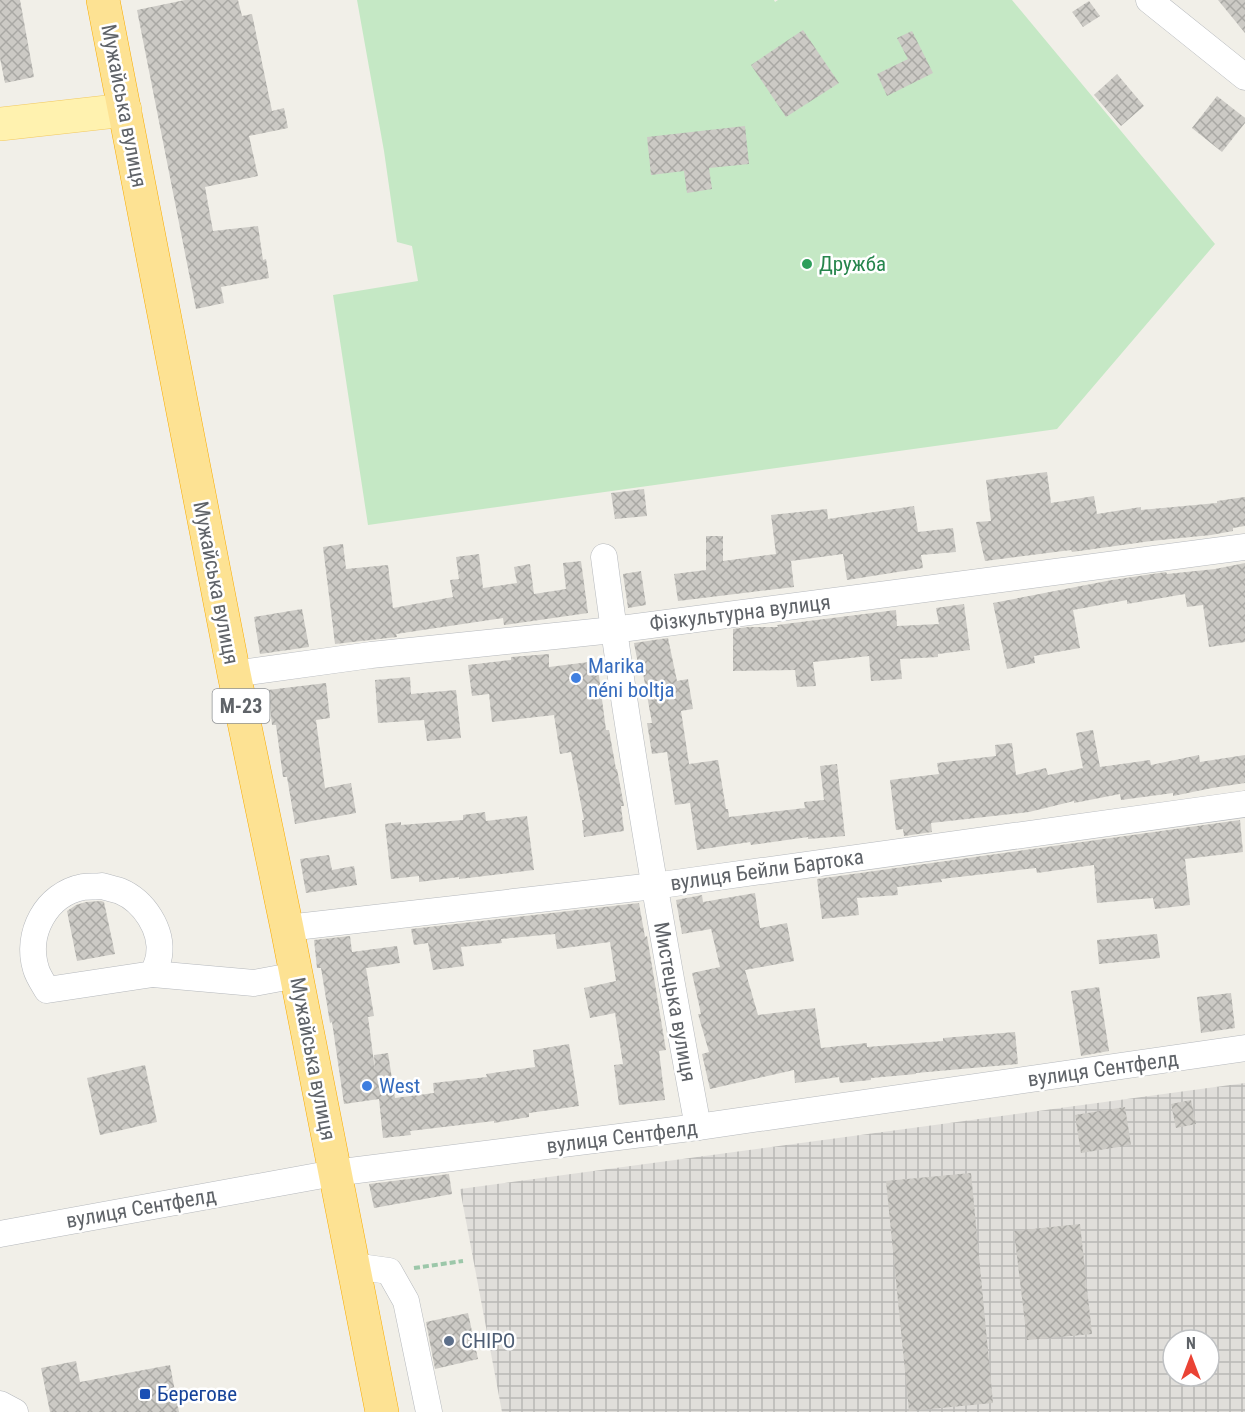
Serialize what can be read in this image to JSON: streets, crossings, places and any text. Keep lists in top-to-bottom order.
{
  "streets": {
    "highway": ["Мужайська вулиця", "М-23"],
    "street": [
      "Фізкультурна вулиця",
      "вулиця Бейли Бартока",
      "Мистецька вулиця",
      "вулиця Сентфелд"
    ]
  },
  "crossings": [
    ["Мужайська вулиця", "Фізкультурна вулиця"],
    ["Мужайська вулиця", "вулиця Бейли Бартока"],
    ["Мужайська вулиця", "вулиця Сентфелд"],
    ["Фізкультурна вулиця", "Мистецька вулиця"],
    ["вулиця Бейли Бартока", "Мистецька вулиця"],
    ["Мистецька вулиця", "вулиця Сентфелд"]
  ],
  "places": {
    "other": [
      "Дружба",
      "Marika néni boltja",
      "West",
      "CHIPO"
    ],
    "transit": ["Берегове"]
  },
  "north": "top"
}
